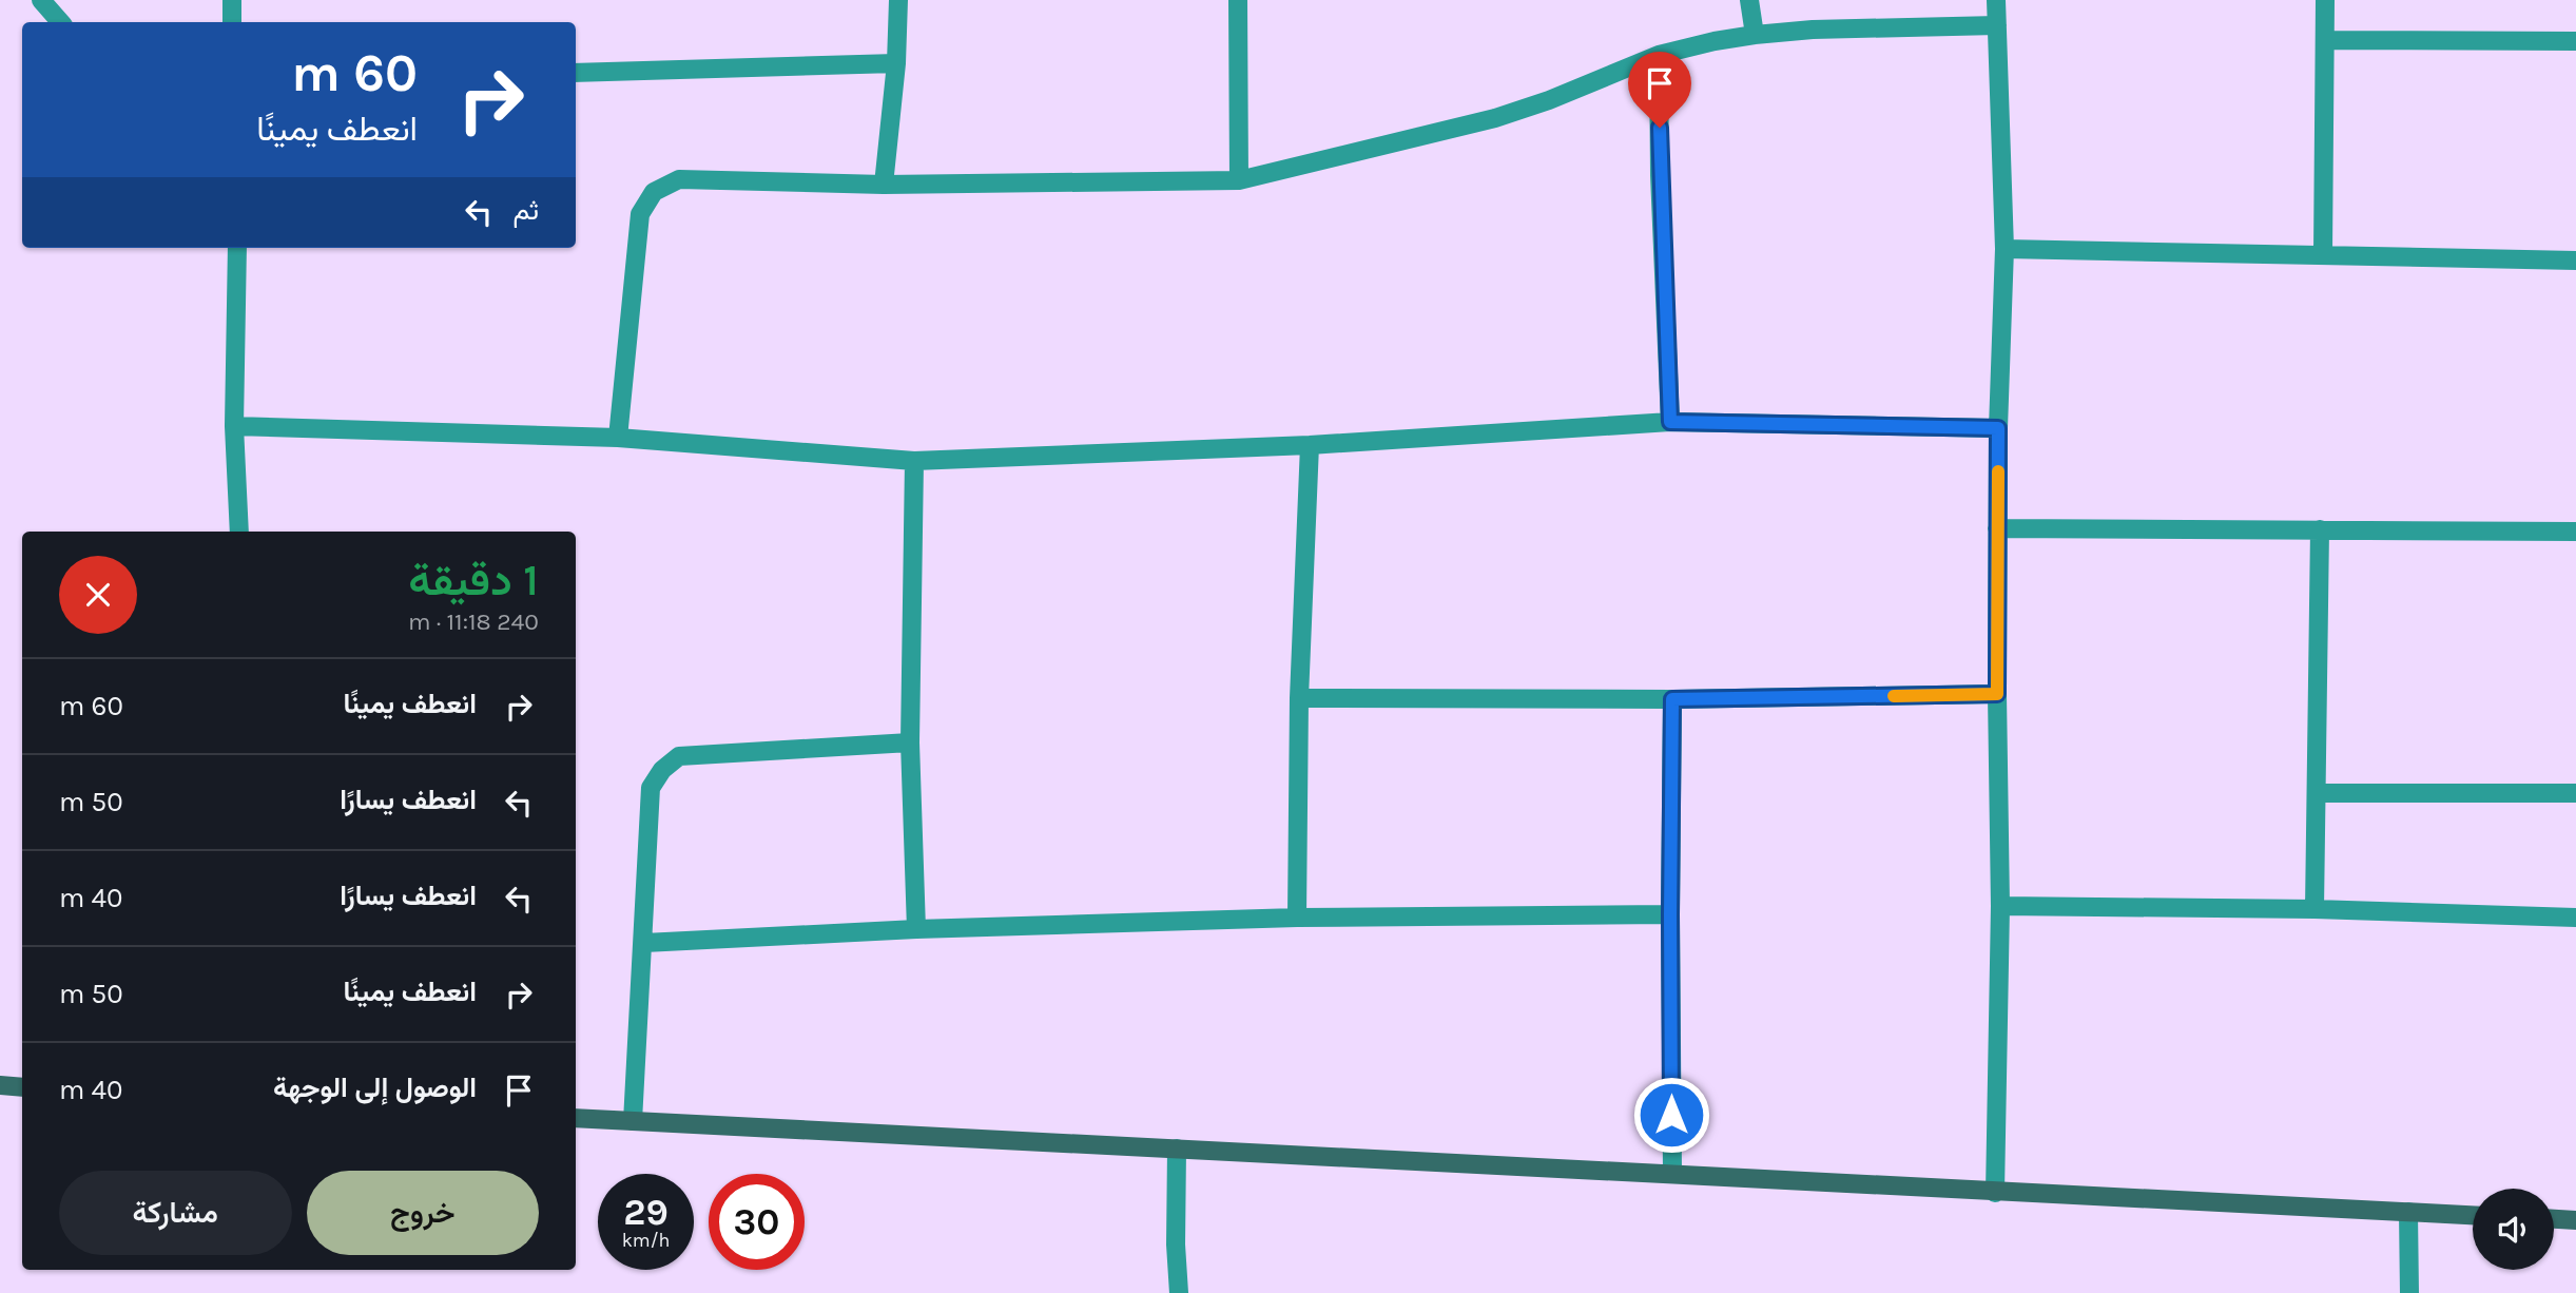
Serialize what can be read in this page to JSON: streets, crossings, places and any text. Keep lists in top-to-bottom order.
{
  "page": {
    "turn": ["60 m", "انعطف يمينًا"],
    "then": "ثم",
    "heading": ["1 دقيقة", "240 m · 11:18"],
    "list": [
      {
        "name": "انعطف يمينًا",
        "value": "60 m"
      },
      {
        "name": "انعطف يسارًا",
        "value": "50 m"
      },
      {
        "name": "انعطف يسارًا",
        "value": "40 m"
      },
      {
        "name": "انعطف يمينًا",
        "value": "50 m"
      },
      {
        "name": "الوصول إلى الوجهة",
        "value": "40 m"
      }
    ],
    "buttons": ["خروج", "مشاركة"],
    "speed": "29 km/h",
    "limit": "30"
  }
}
